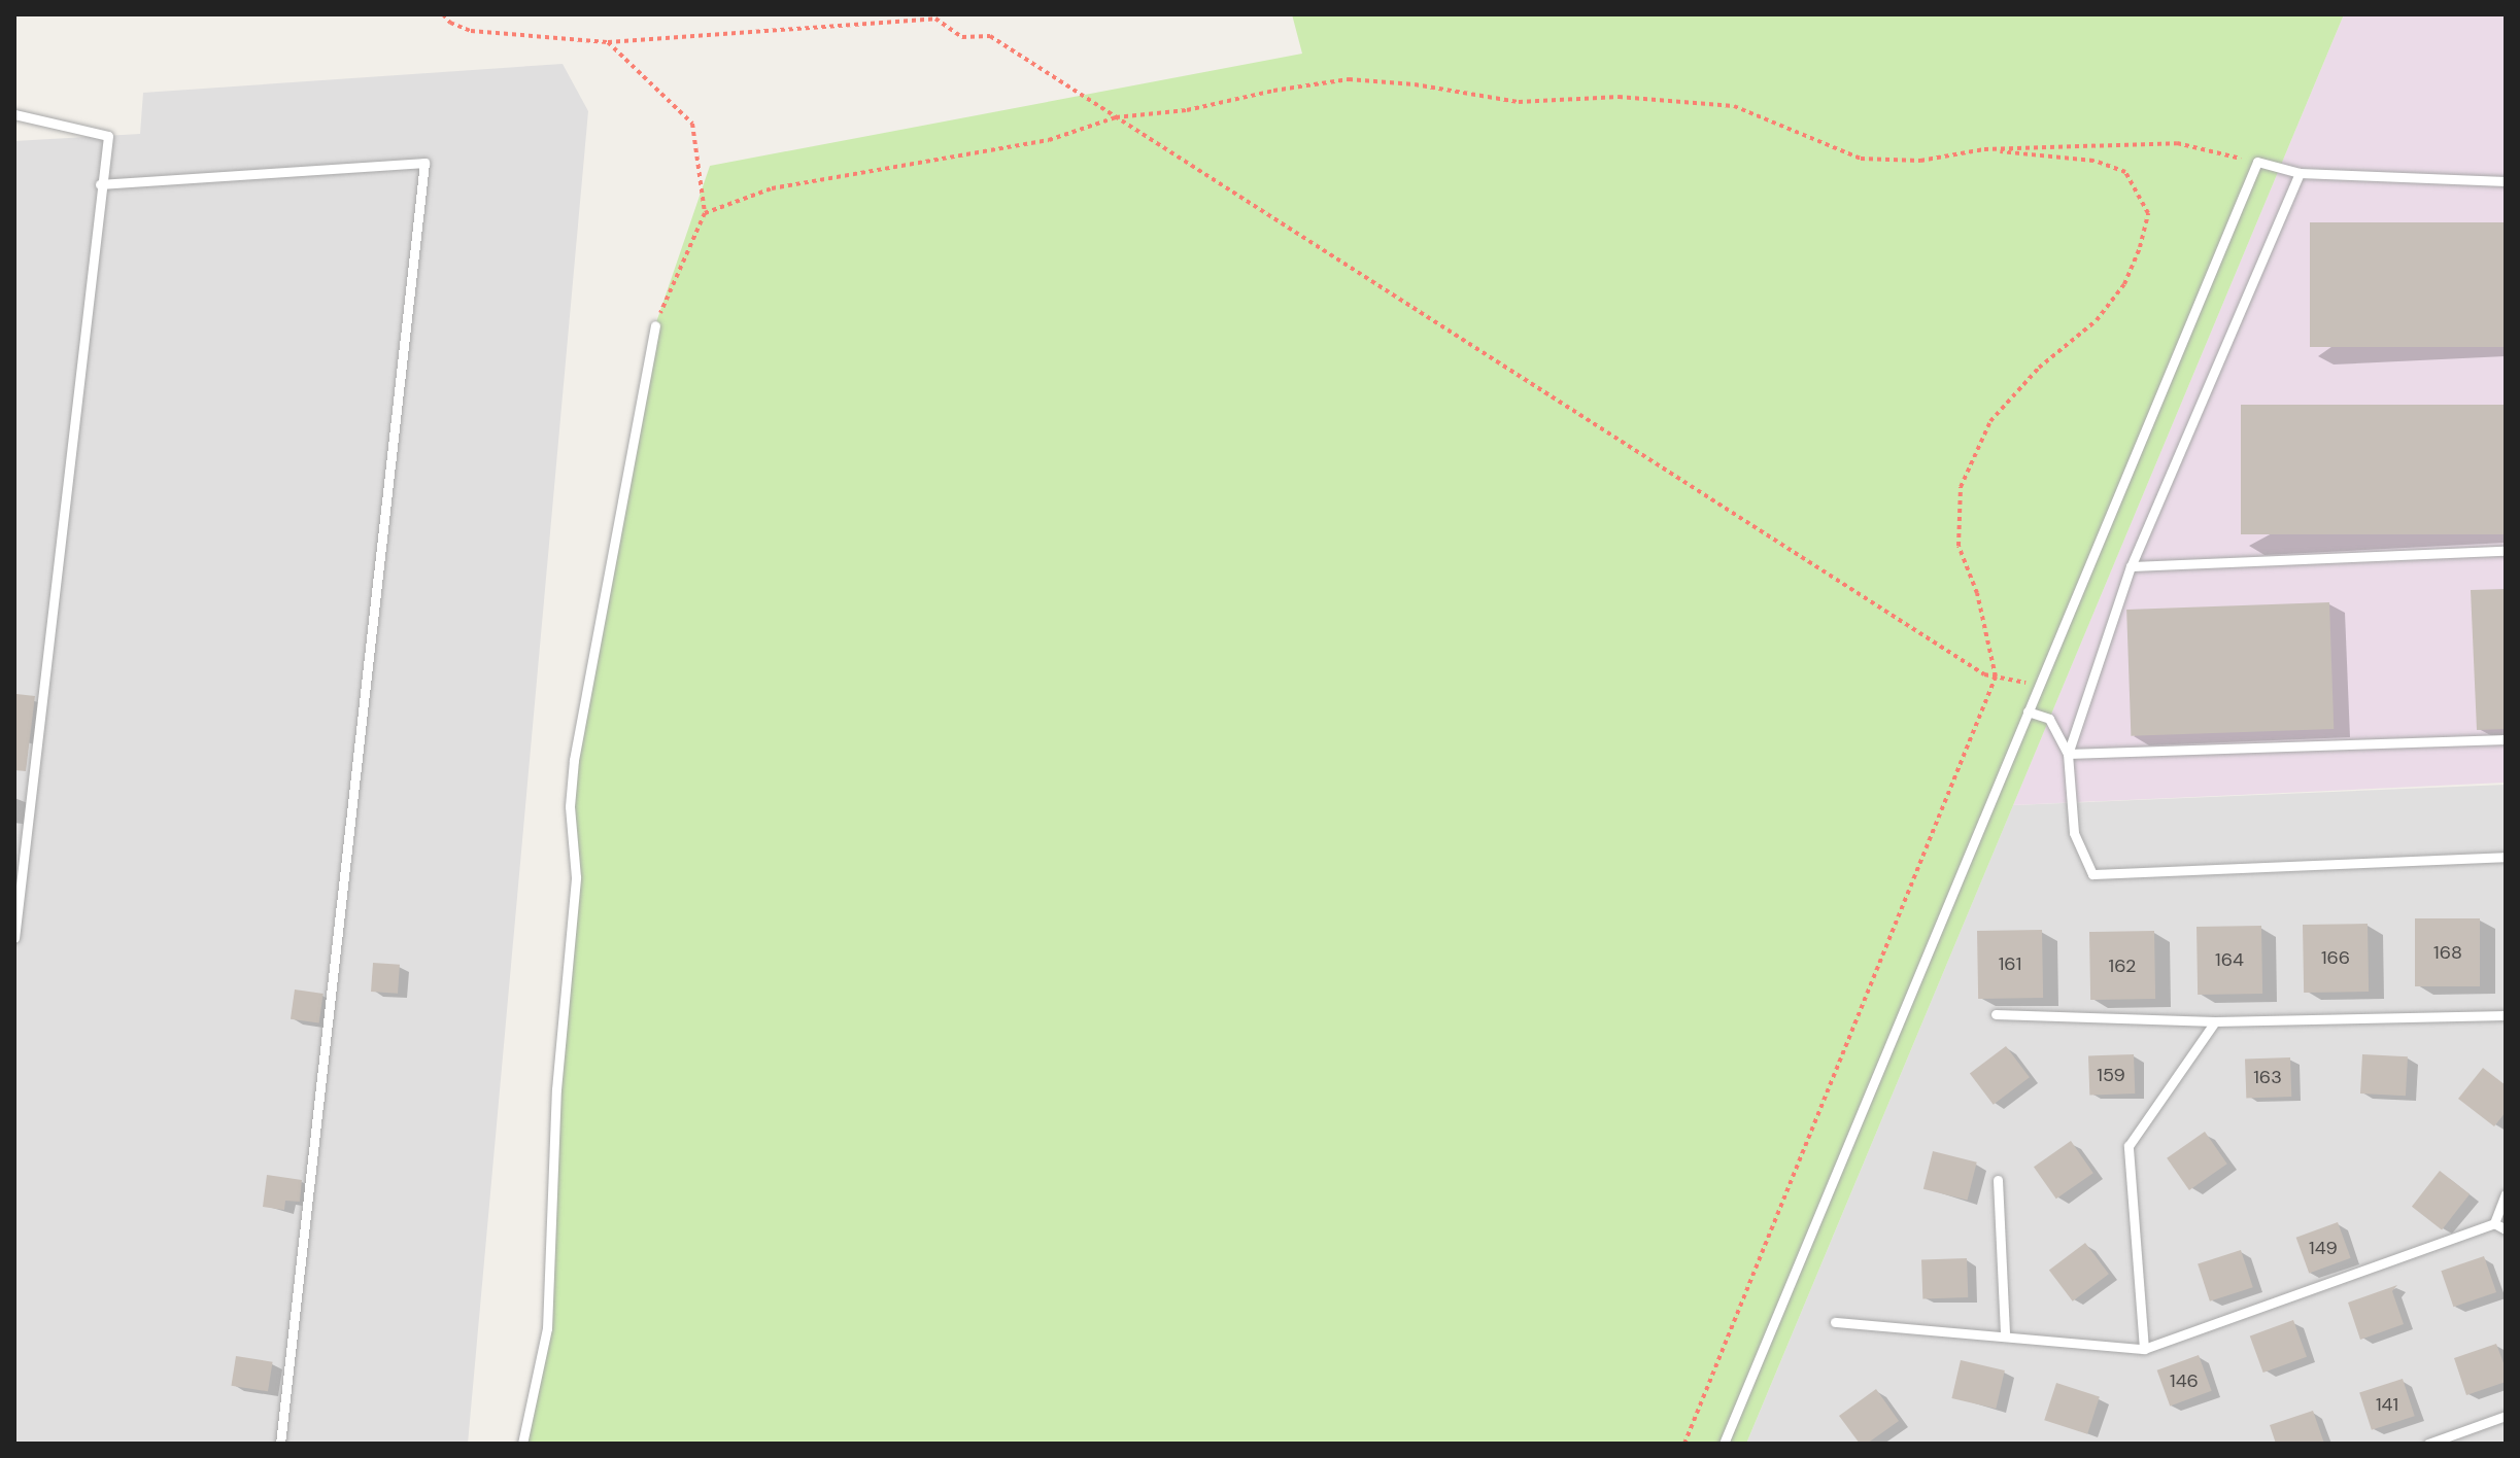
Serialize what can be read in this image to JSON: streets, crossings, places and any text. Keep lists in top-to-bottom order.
{
  "house_numbers": [
    "168",
    "166",
    "164",
    "161",
    "162",
    "159",
    "163",
    "149",
    "146",
    "141"
  ]
}
